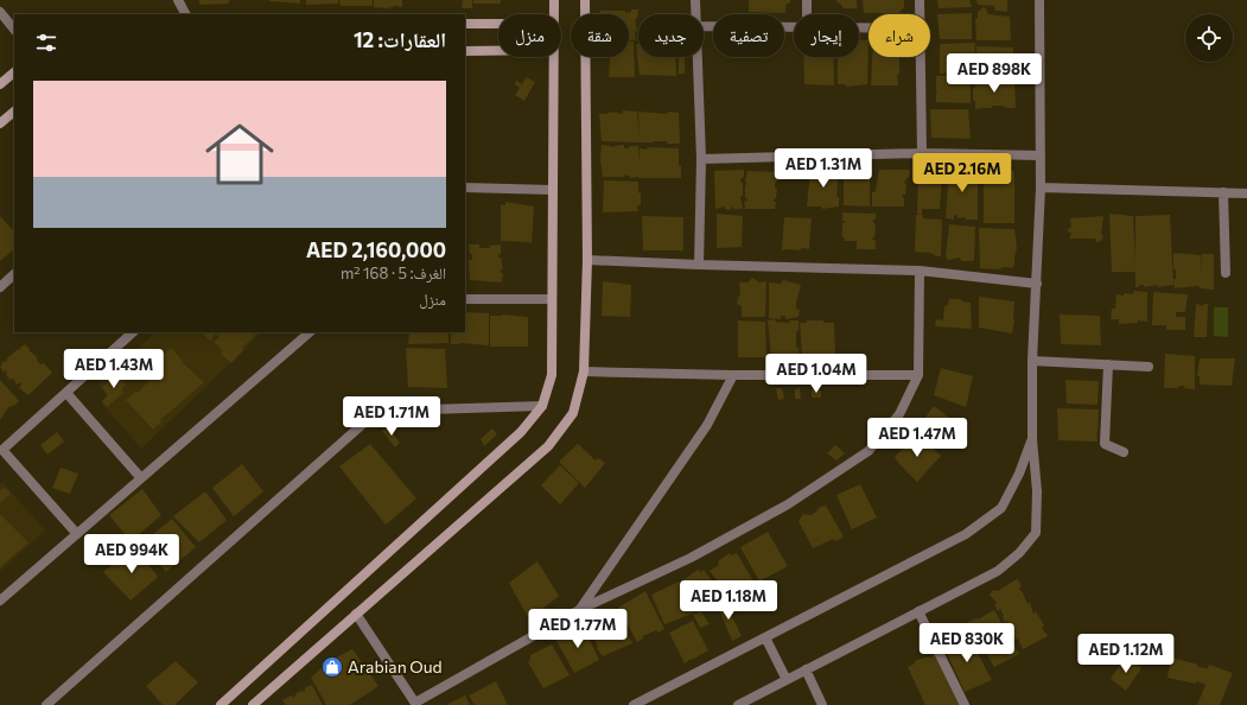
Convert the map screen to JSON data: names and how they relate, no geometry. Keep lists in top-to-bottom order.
{
  "places": {
    "shop": ["Arabian Oud"]
  },
  "page": {
    "chip": [
      "شراء",
      "إيجار",
      "تصفية",
      "جديد",
      "شقة",
      "منزل"
    ],
    "heading": "العقارات: 12",
    "price": [
      "AED 898K",
      "AED 1.31M",
      "AED 2.16M",
      "AED 1.43M",
      "AED 1.04M",
      "AED 1.71M",
      "AED 1.47M",
      "AED 994K",
      "AED 1.18M",
      "AED 1.77M",
      "AED 830K",
      "AED 1.12M"
    ],
    "list": [
      {
        "name": "AED 2,160,000",
        "note": "الغرف: 5 · 168 m² · منزل"
      }
    ]
  }
}
